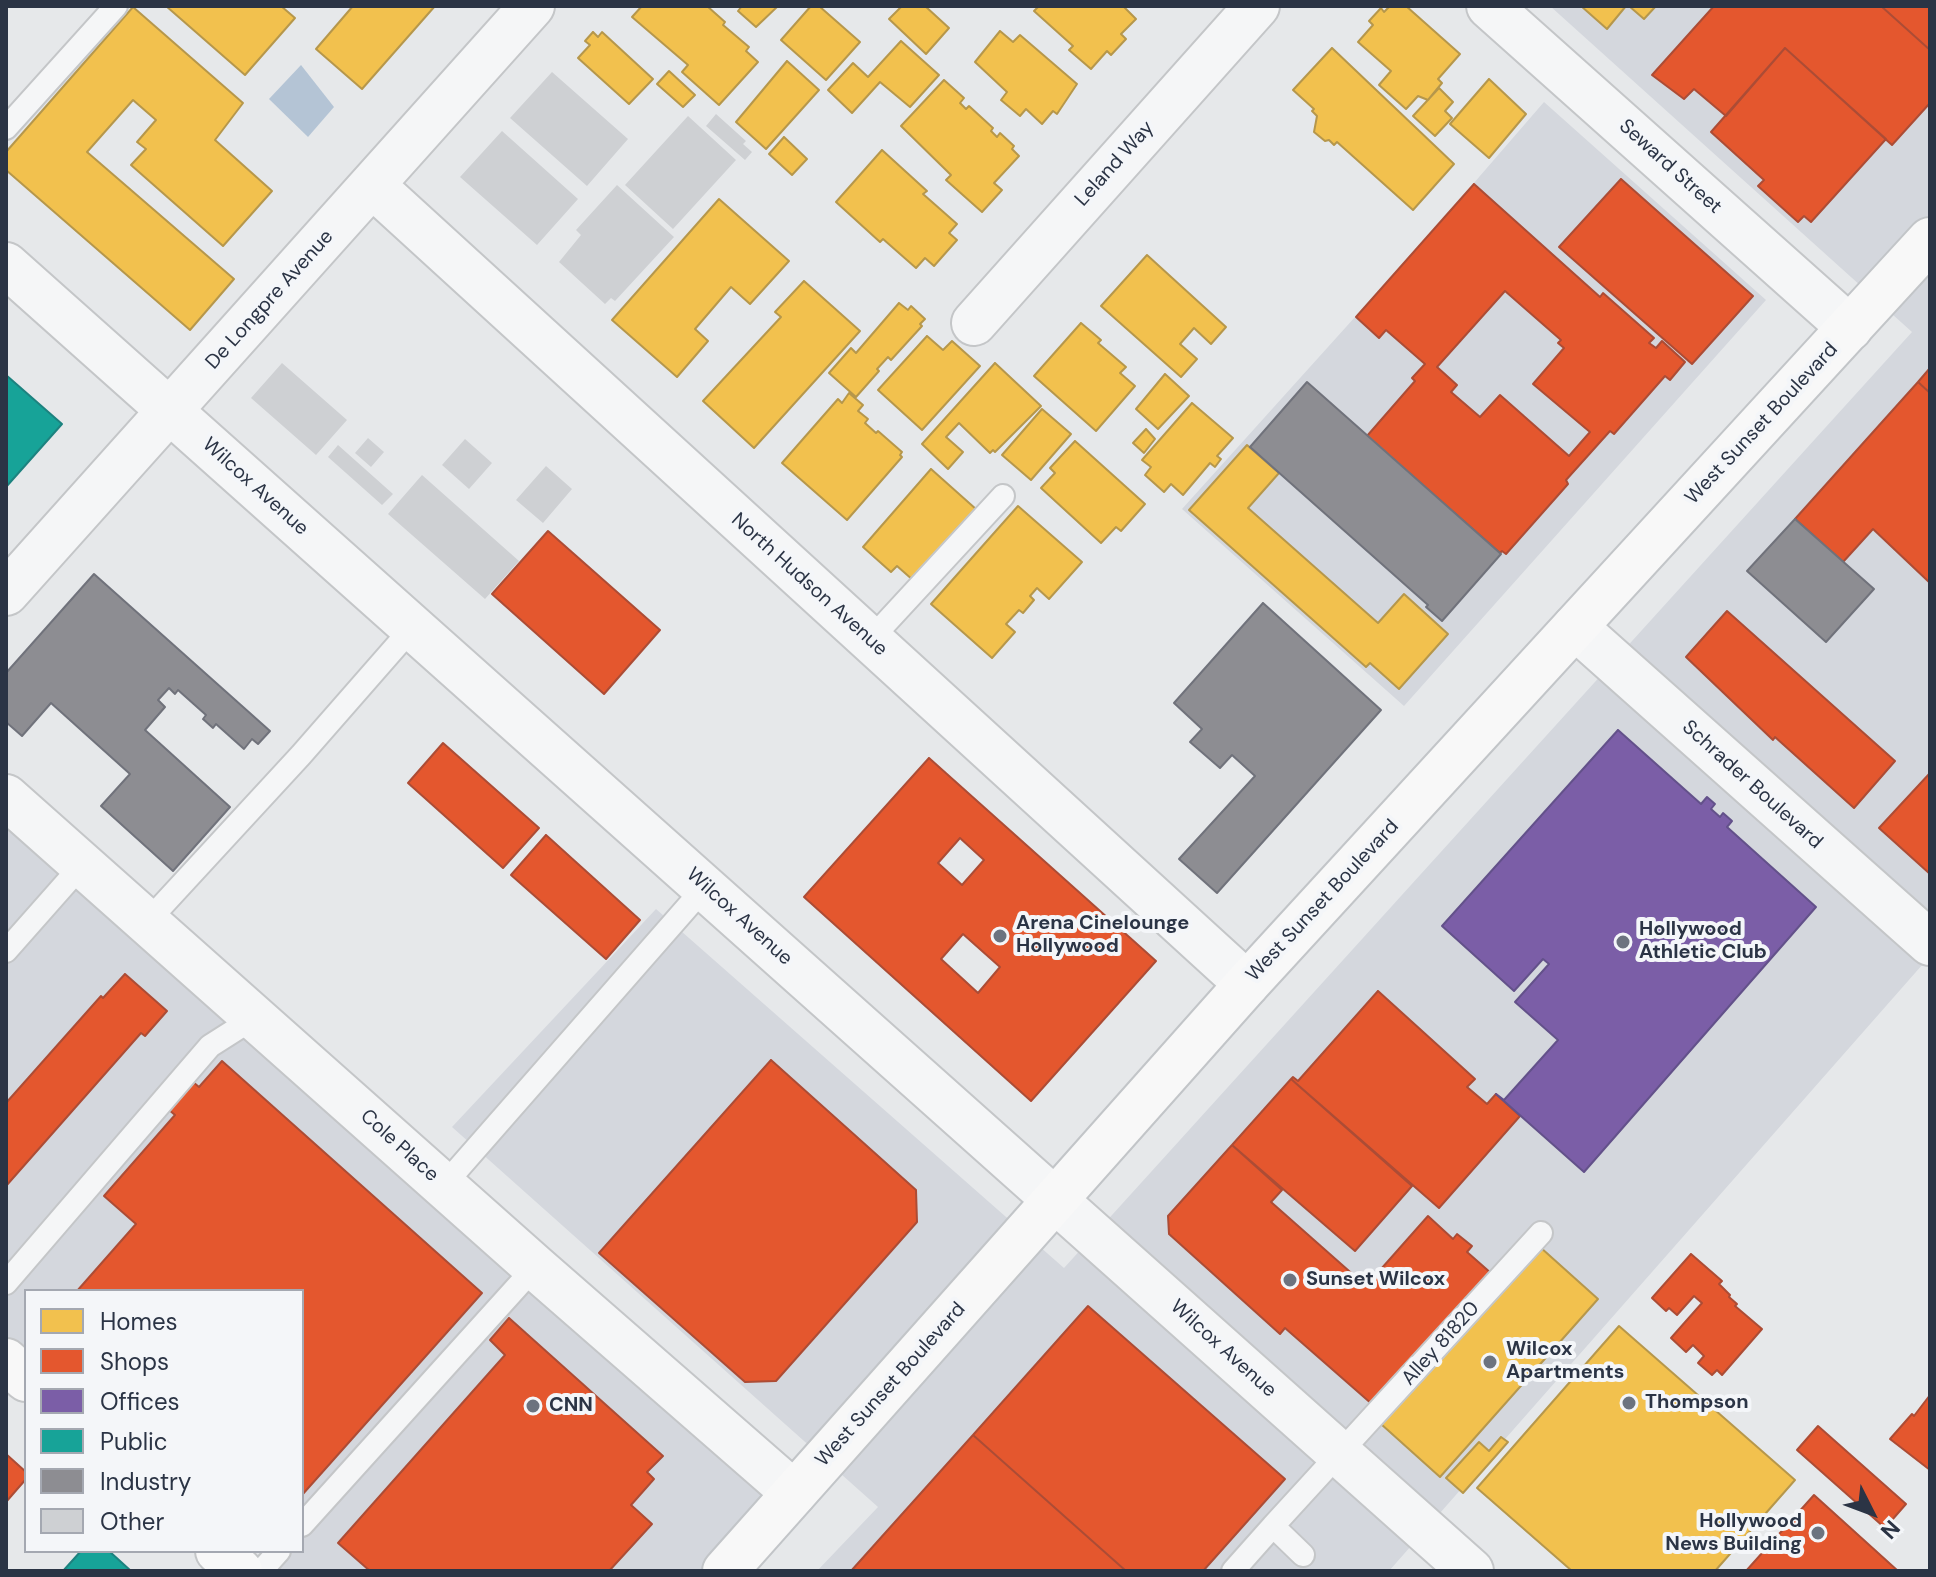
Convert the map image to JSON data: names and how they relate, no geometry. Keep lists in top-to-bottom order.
{
  "streets": {
    "main road": ["West Sunset Boulevard"],
    "street": [
      "Leland Way",
      "Seward Street",
      "De Longpre Avenue",
      "Wilcox Avenue",
      "North Hudson Avenue",
      "Schrader Boulevard",
      "Cole Place"
    ],
    "lane": ["Alley 81820"]
  },
  "crossings": [
    ["Seward Street", "West Sunset Boulevard"],
    ["De Longpre Avenue", "Wilcox Avenue"],
    ["De Longpre Avenue", "North Hudson Avenue"],
    ["West Sunset Boulevard", "Wilcox Avenue"],
    ["West Sunset Boulevard", "North Hudson Avenue"],
    ["West Sunset Boulevard", "Schrader Boulevard"],
    ["West Sunset Boulevard", "Cole Place"],
    ["Wilcox Avenue", "Alley 81820"]
  ],
  "places": [
    "Arena Cinelounge Hollywood",
    "Hollywood Athletic Club",
    "Sunset Wilcox",
    "Wilcox Apartments",
    "Thompson",
    "CNN",
    "Hollywood News Building"
  ],
  "legend": [
    "Homes",
    "Shops",
    "Offices",
    "Public",
    "Industry",
    "Other"
  ],
  "north": "bottom right"
}
